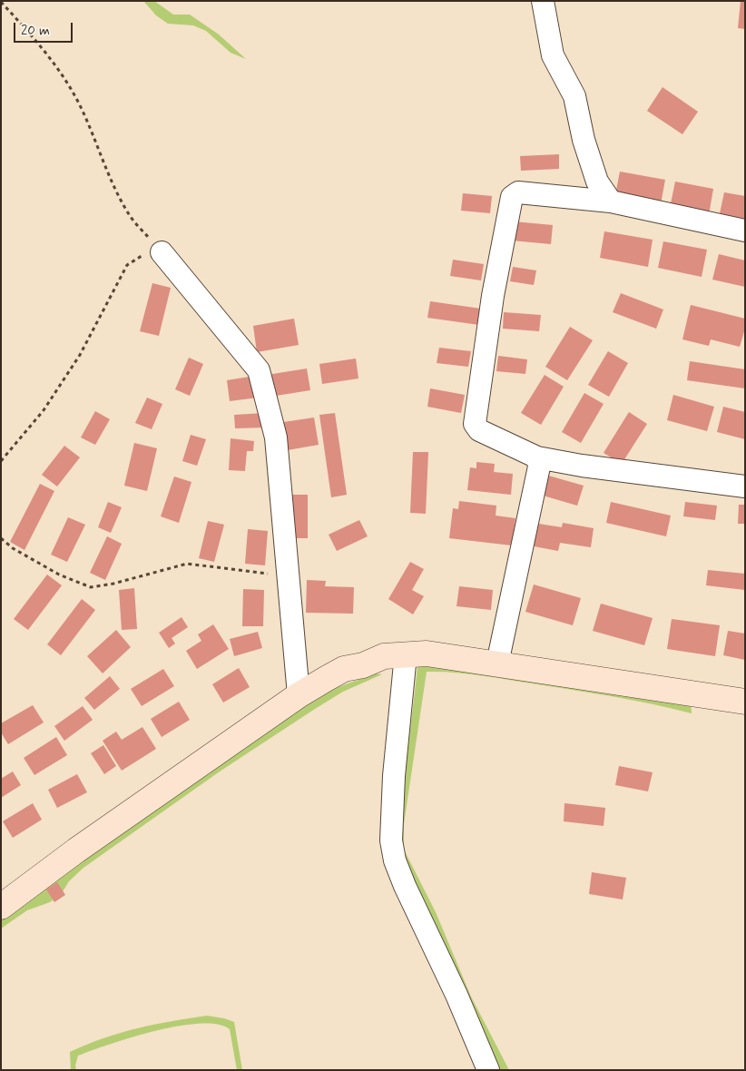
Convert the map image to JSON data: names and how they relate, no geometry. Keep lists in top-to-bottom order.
{
  "scale_bar": "20 m"
}
